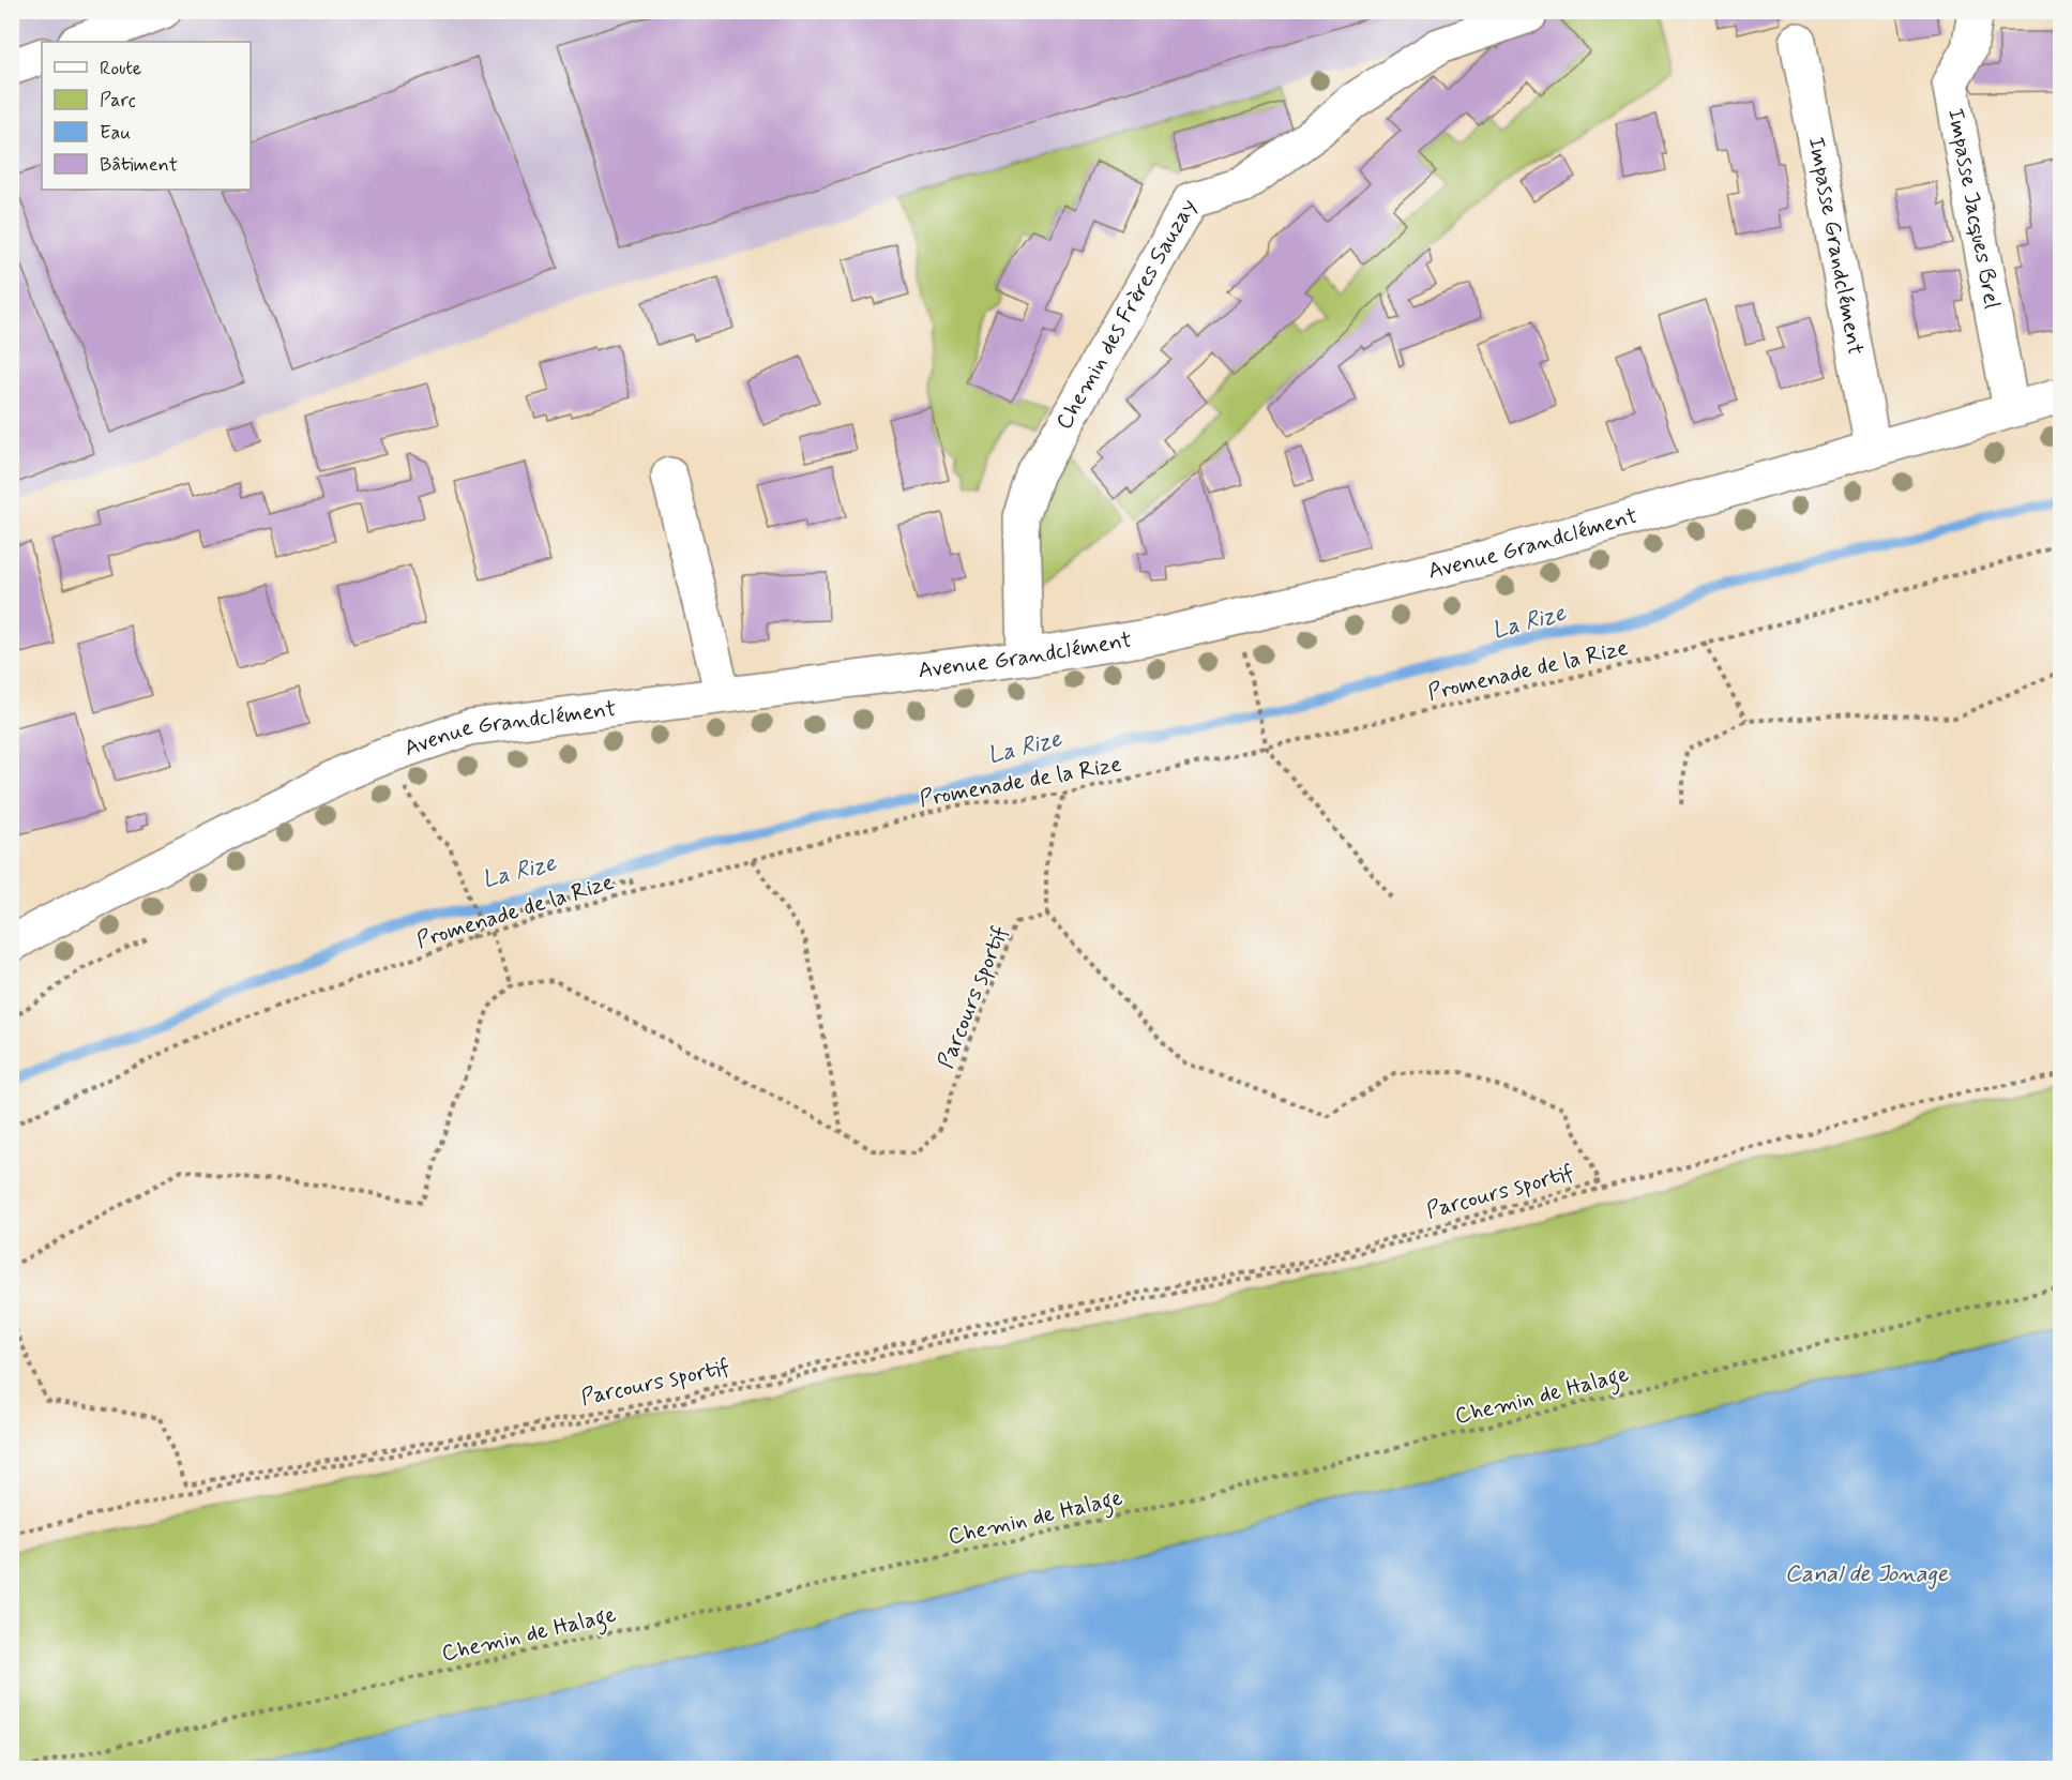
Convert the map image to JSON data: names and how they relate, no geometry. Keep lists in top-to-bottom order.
{
  "streets": {
    "street": [
      "Impasse Jacques Brel",
      "Impasse Grandclément",
      "Chemin des Frères Sauzay",
      "Avenue Grandclément"
    ],
    "path": ["Promenade de la Rize", "Parcours sportif", "Chemin de Halage"]
  },
  "crossings": [
    ["Impasse Jacques Brel", "Avenue Grandclément"],
    ["Impasse Grandclément", "Avenue Grandclément"],
    ["Chemin des Frères Sauzay", "Avenue Grandclément"]
  ],
  "water": ["La Rize", "Canal de Jonage"],
  "legend": [
    "Route",
    "Parc",
    "Eau",
    "Bâtiment"
  ]
}
